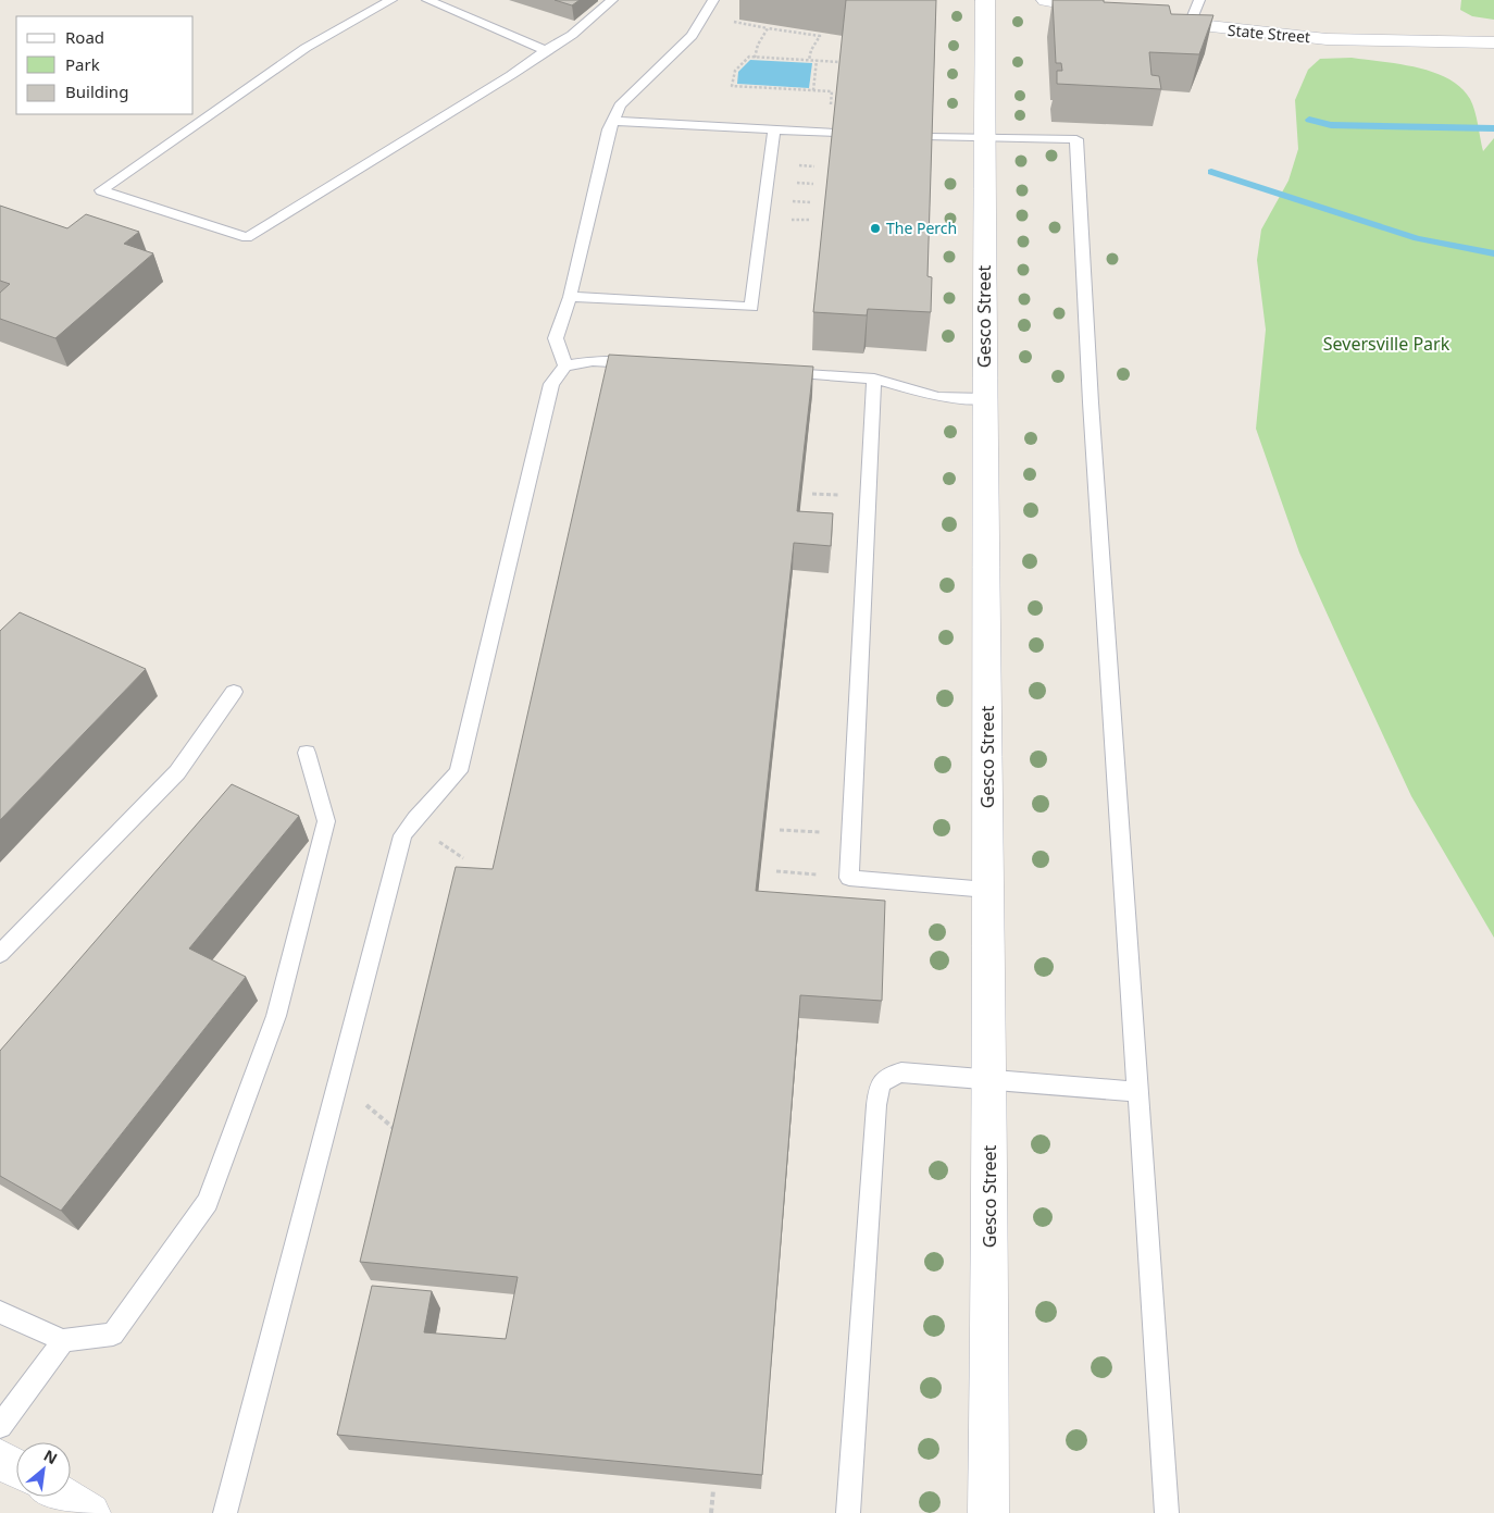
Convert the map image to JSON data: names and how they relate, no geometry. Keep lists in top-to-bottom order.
{
  "streets": {
    "street": ["State Street", "Gesco Street"]
  },
  "parks": ["Seversville Park"],
  "places": ["The Perch"],
  "legend": ["Road", "Park", "Building"],
  "north": "top right"
}
